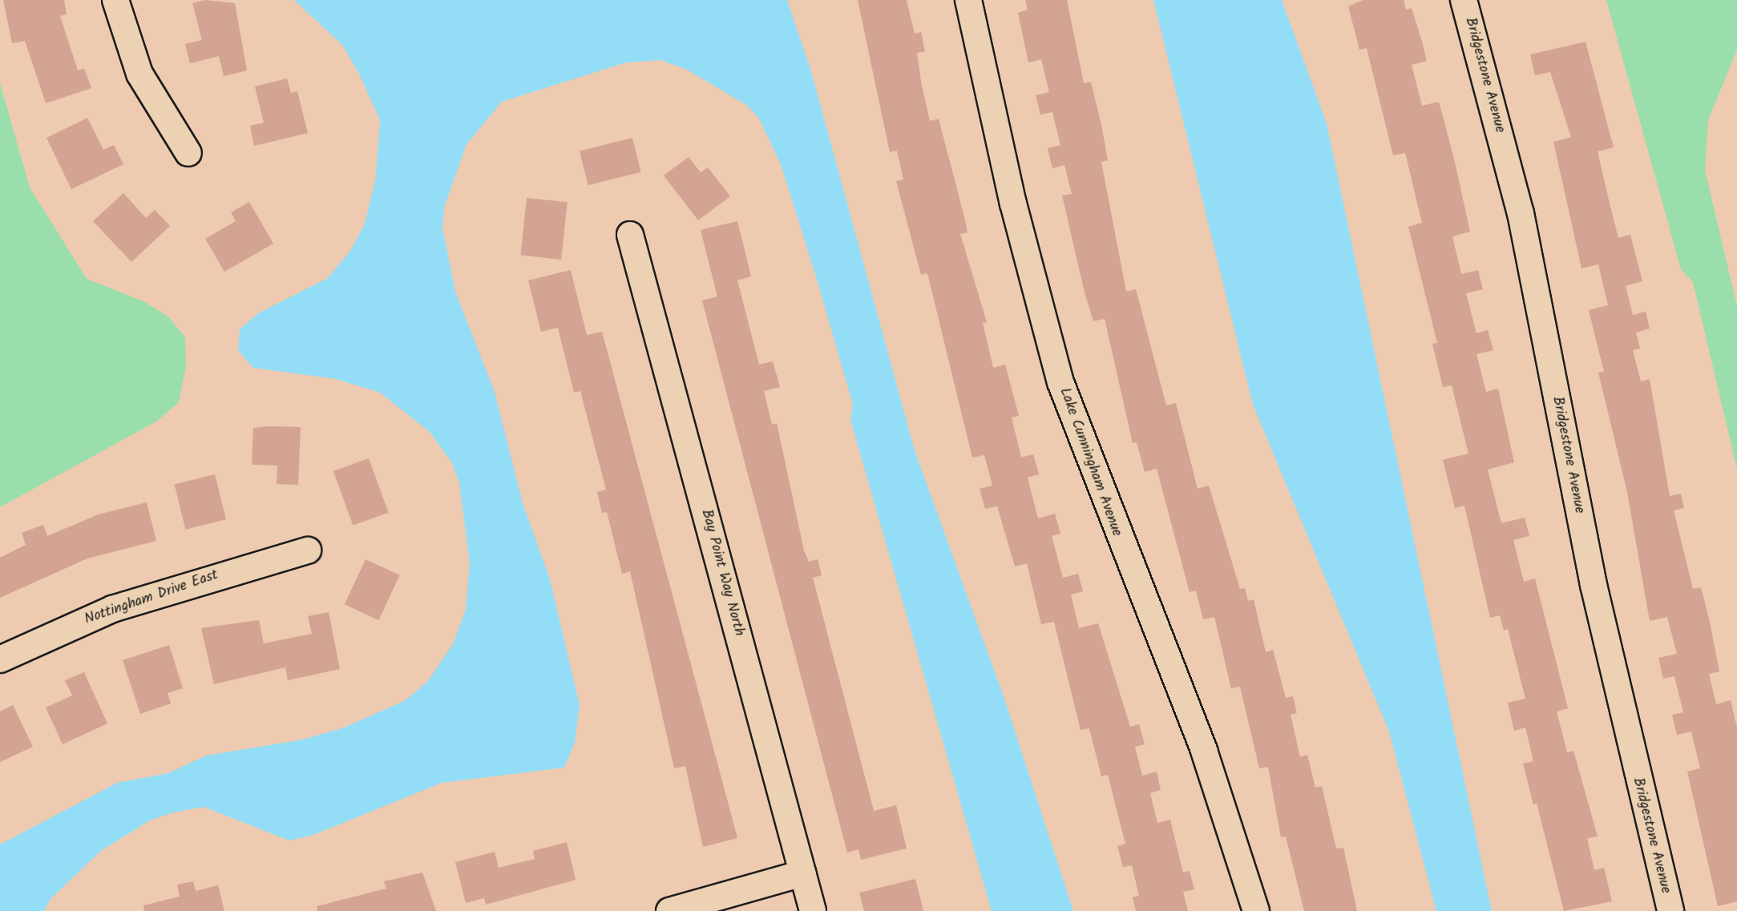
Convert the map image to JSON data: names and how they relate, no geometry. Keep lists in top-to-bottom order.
{
  "streets": {
    "street": [
      "Bridgestone Avenue",
      "Lake Cunningham Avenue",
      "Bay Point Way North",
      "Nottingham Drive East"
    ]
  }
}
